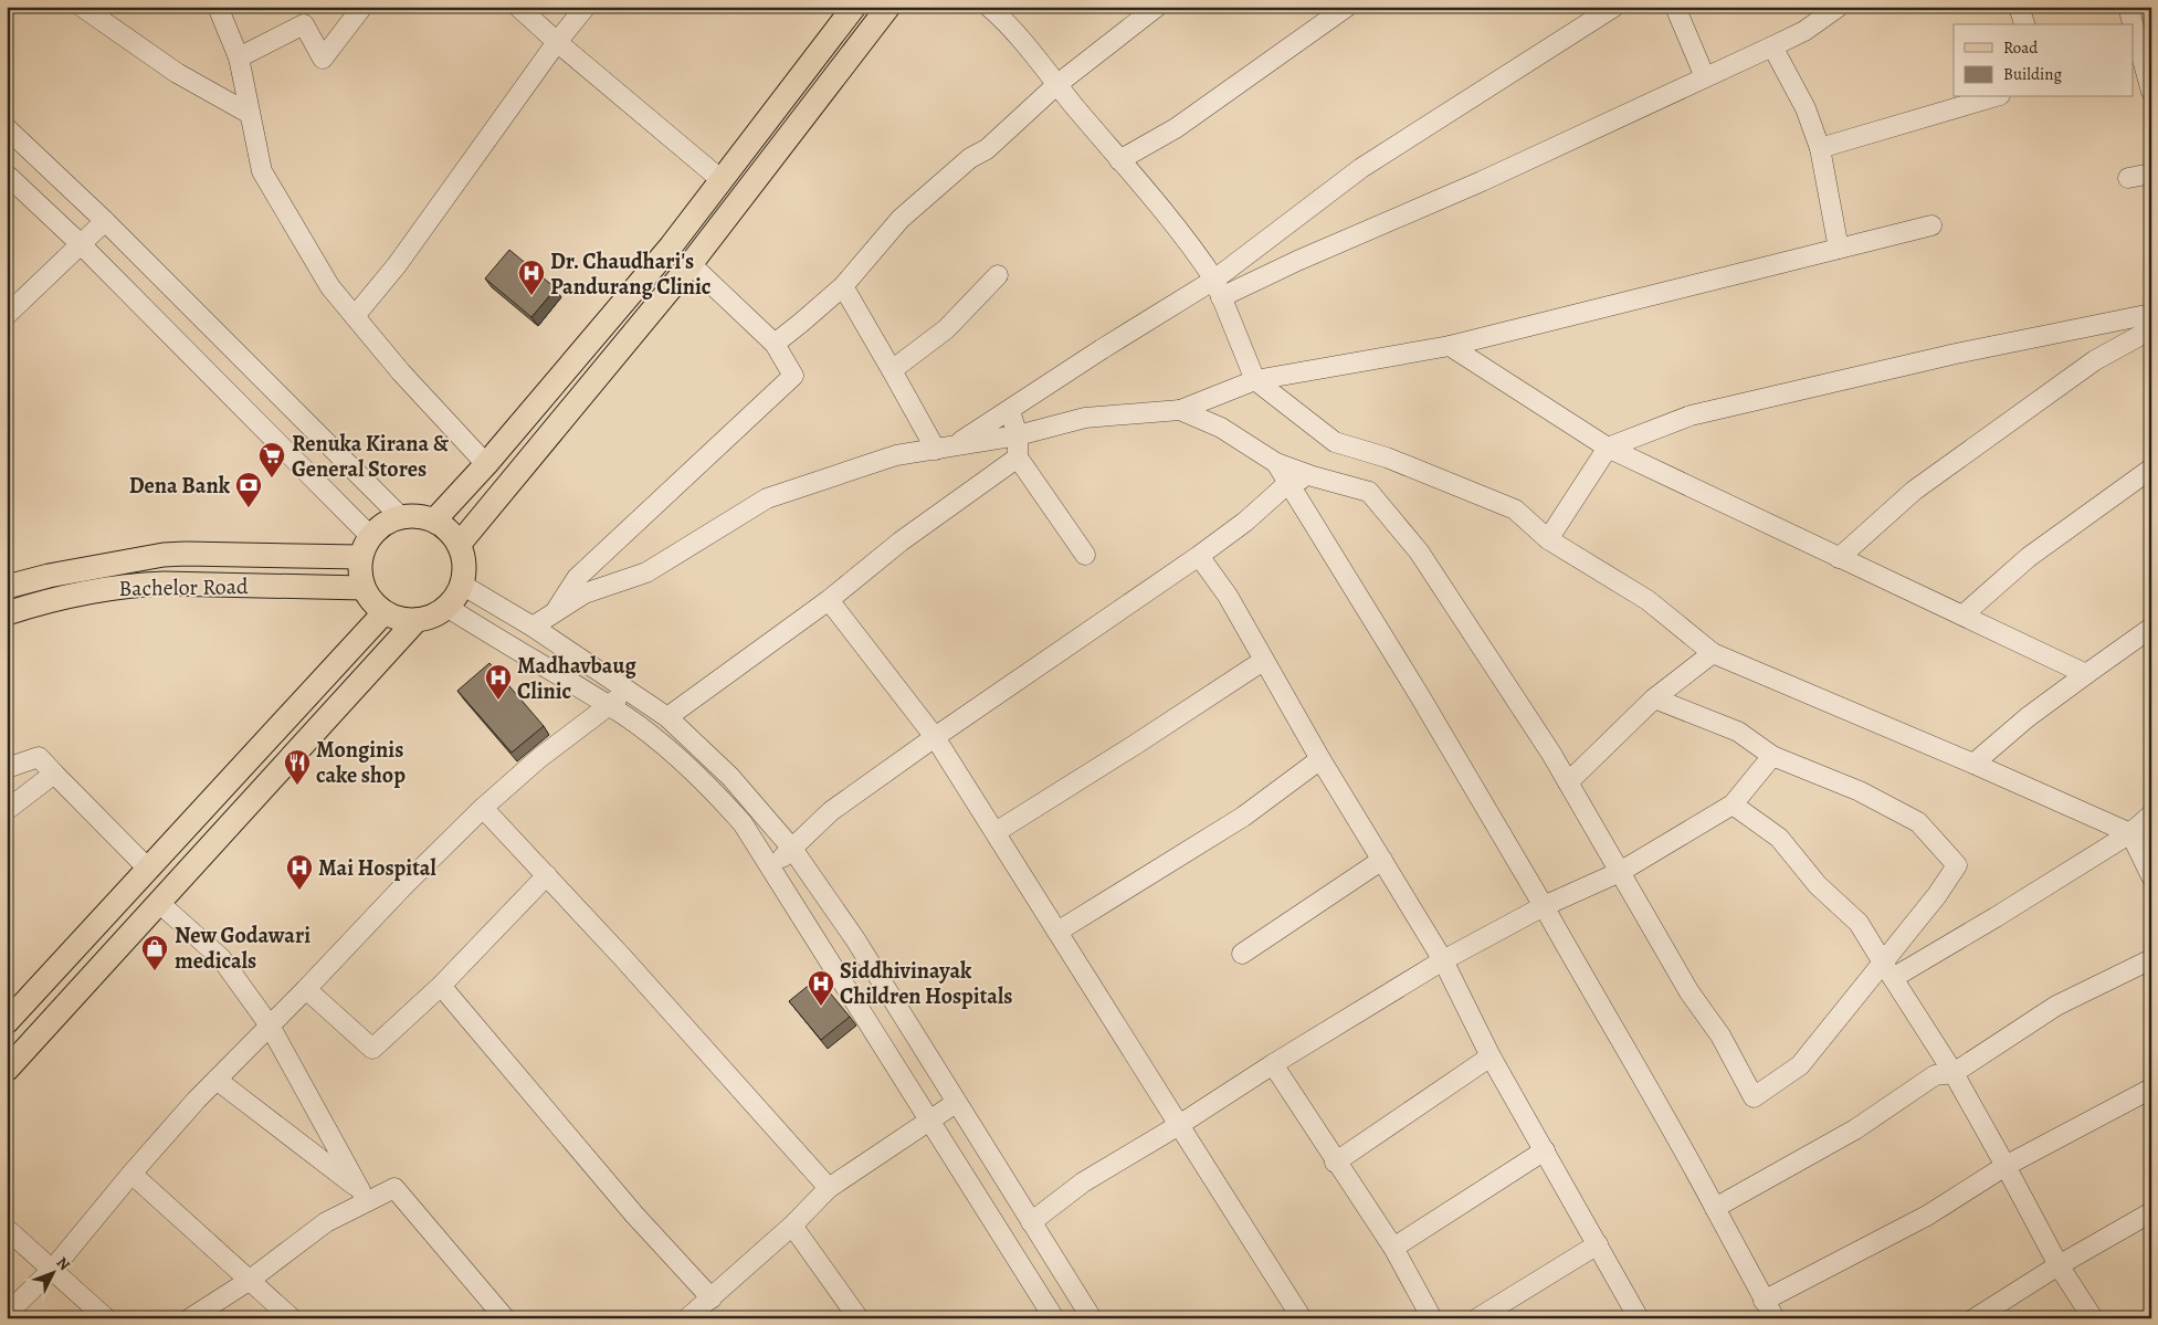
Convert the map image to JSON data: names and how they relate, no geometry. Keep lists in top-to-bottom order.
{
  "streets": {
    "main road": ["Bachelor Road"]
  },
  "places": {
    "hospital": [
      "Dr. Chaudhari's Pandurang Clinic",
      "Madhavbaug Clinic",
      "Mai Hospital",
      "Siddhivinayak Children Hospitals"
    ],
    "supermarket": ["Renuka Kirana & General Stores"],
    "bank": ["Dena Bank"],
    "restaurant": ["Monginis cake shop"],
    "shop": ["New Godawari medicals"]
  },
  "legend": ["Road", "Building"],
  "north": "top right"
}
